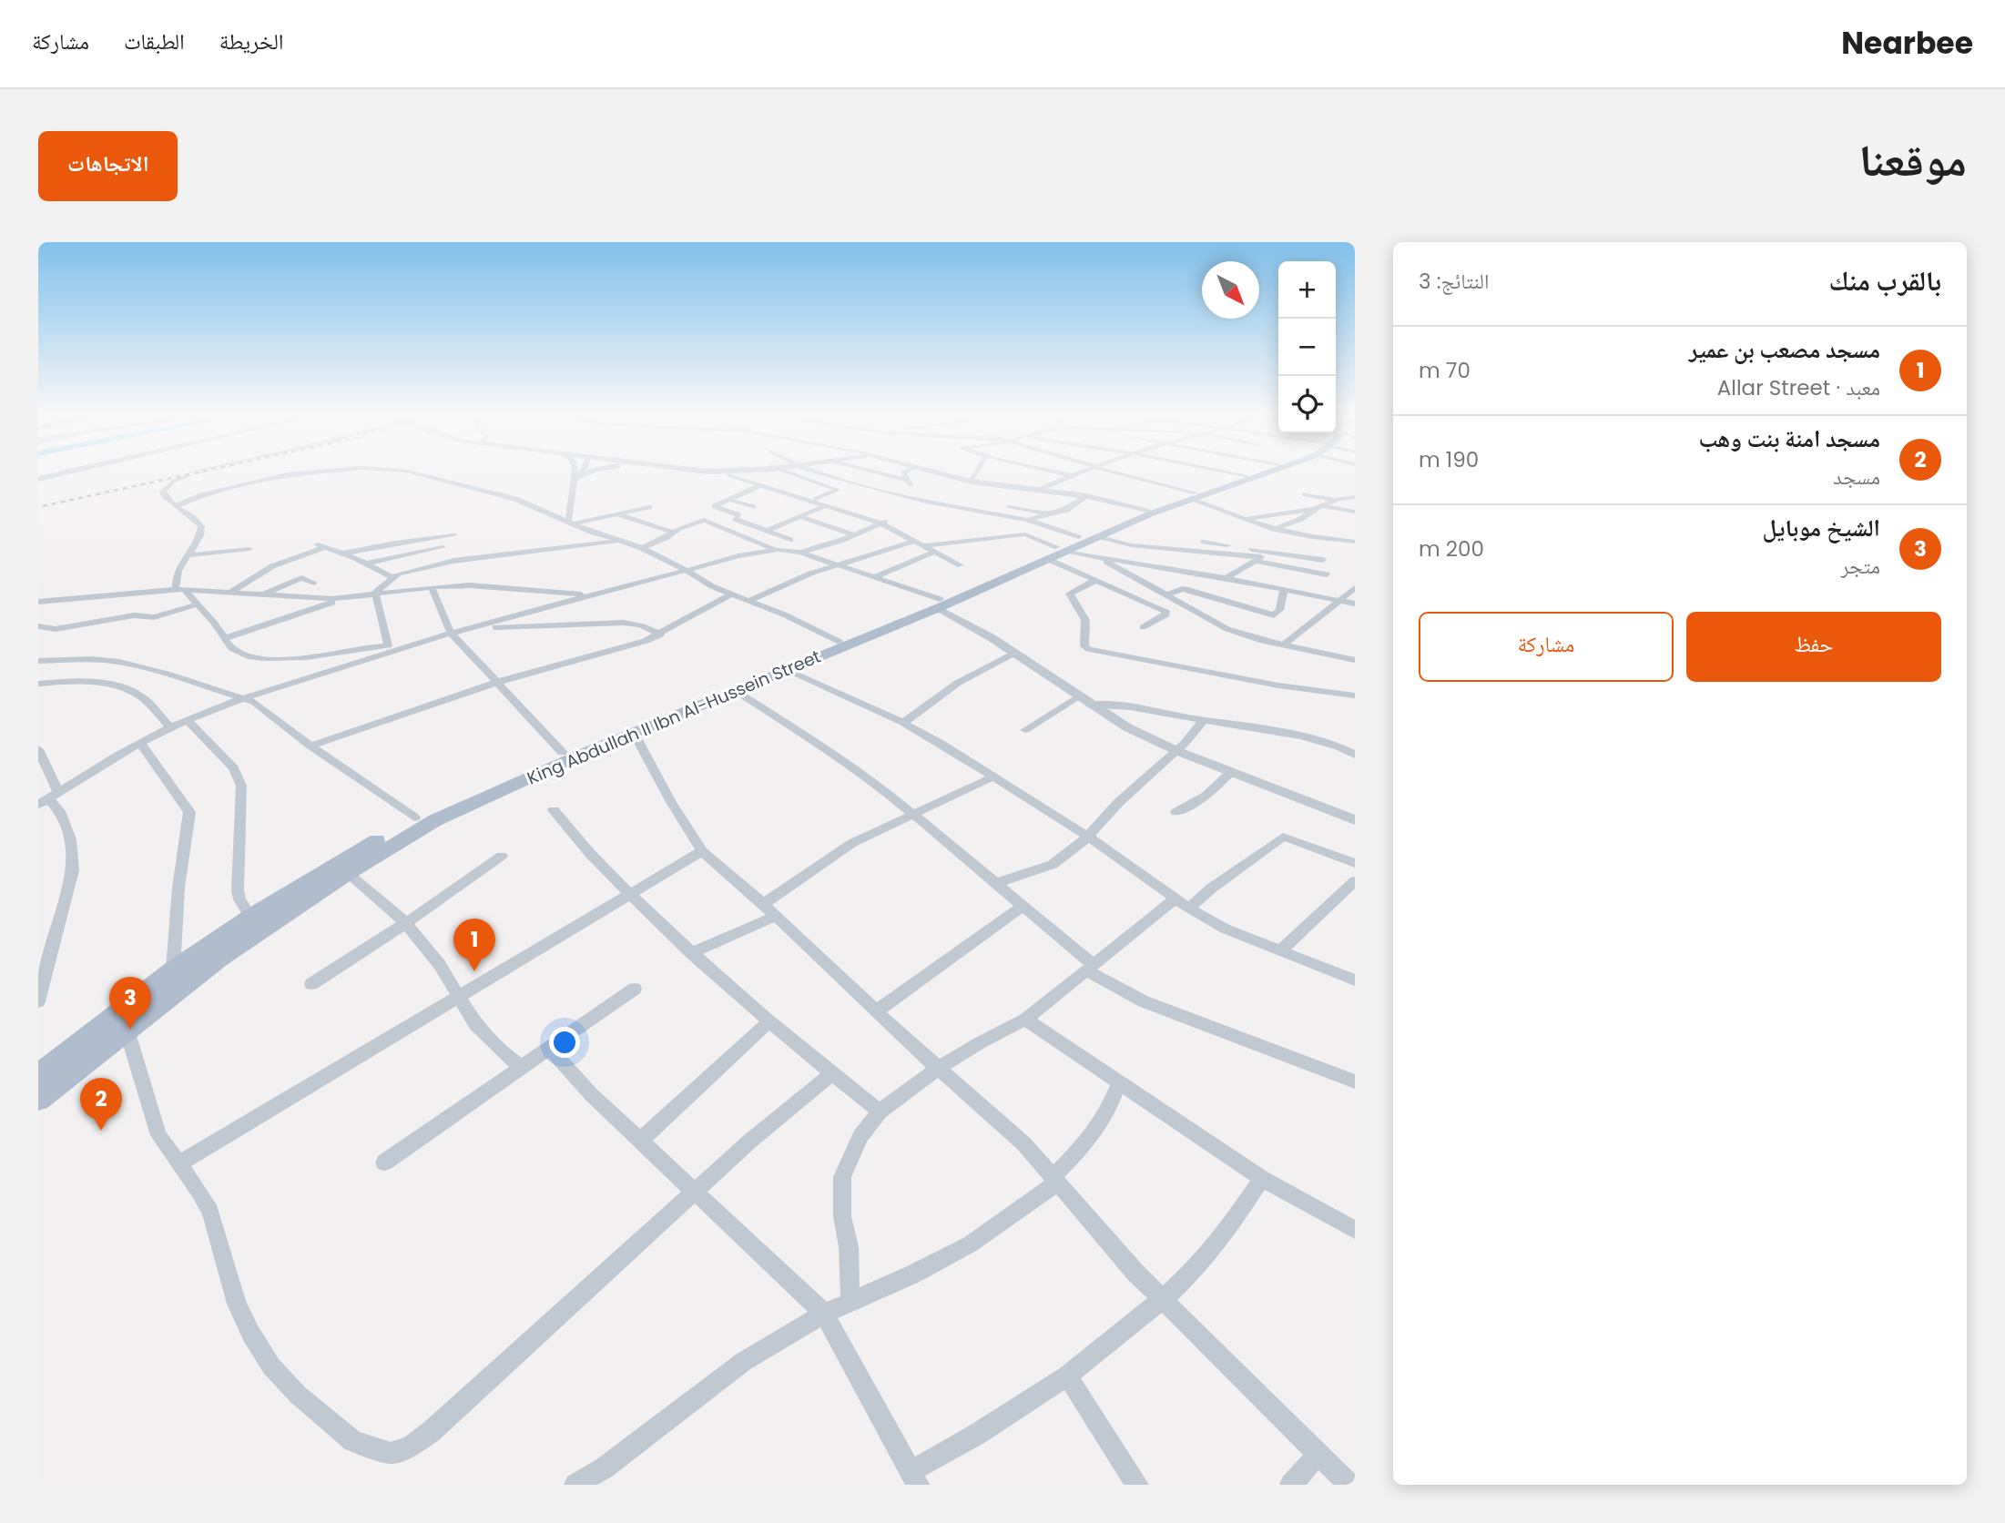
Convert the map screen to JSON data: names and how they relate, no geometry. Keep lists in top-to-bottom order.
{
  "streets": {
    "main road": ["King Abdullah II Ibn Al-Hussein Street"]
  },
  "north": "bottom right",
  "page": {
    "header": "Nearbee",
    "nav": ["الخريطة", "الطبقات", "مشاركة"],
    "title": "موقعنا",
    "buttons": [
      "الاتجاهات",
      ["حفظ", "مشاركة"]
    ],
    "heading": ["بالقرب منك", "النتائج: 3"],
    "map_buttons": ["+", "−"],
    "list": [
      {
        "mark": "1",
        "name": "مسجد مصعب بن عمير",
        "note": "معبد · Allar Street",
        "value": "70 m"
      },
      {
        "mark": "2",
        "name": "مسجد امنة بنت وهب",
        "note": "مسجد",
        "value": "190 m"
      },
      {
        "mark": "3",
        "name": "الشيخ موبايل",
        "note": "متجر",
        "value": "200 m"
      }
    ],
    "pins": ["1", "3", "2"]
  }
}
